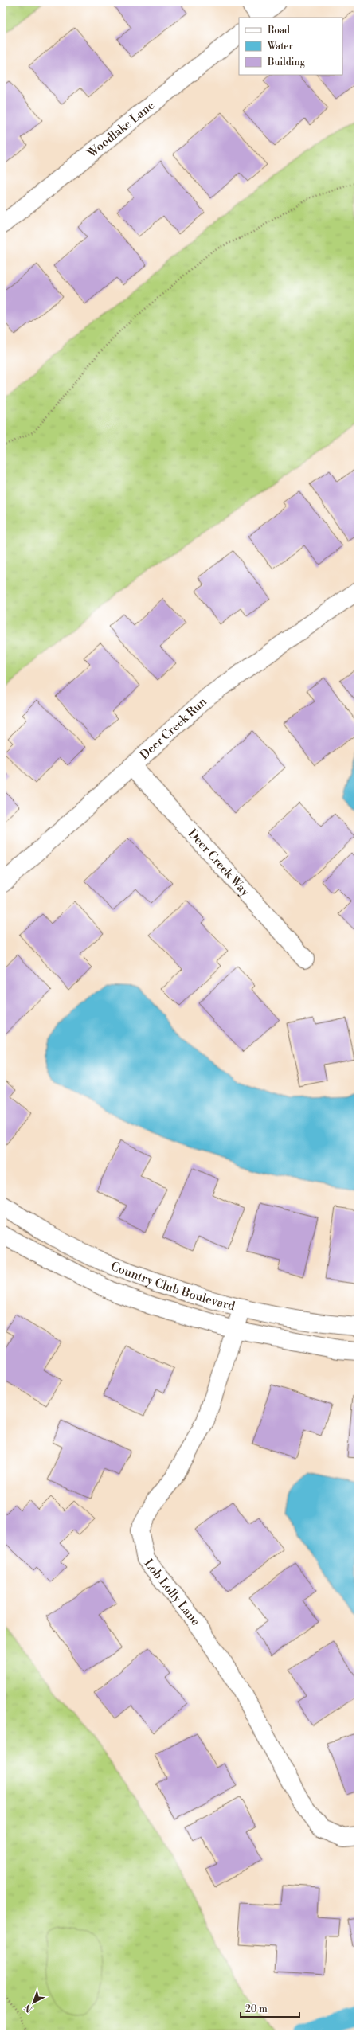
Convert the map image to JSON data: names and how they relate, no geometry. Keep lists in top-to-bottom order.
{
  "streets": {
    "street": [
      "Woodlake Lane",
      "Deer Creek Run",
      "Deer Creek Way",
      "Country Club Boulevard",
      "Lob Lolly Lane"
    ]
  },
  "crossings": [
    ["Deer Creek Run", "Deer Creek Way"],
    ["Country Club Boulevard", "Lob Lolly Lane"]
  ],
  "legend": ["Road", "Water", "Building"],
  "scale_bar": "20 m",
  "north": "bottom left"
}
